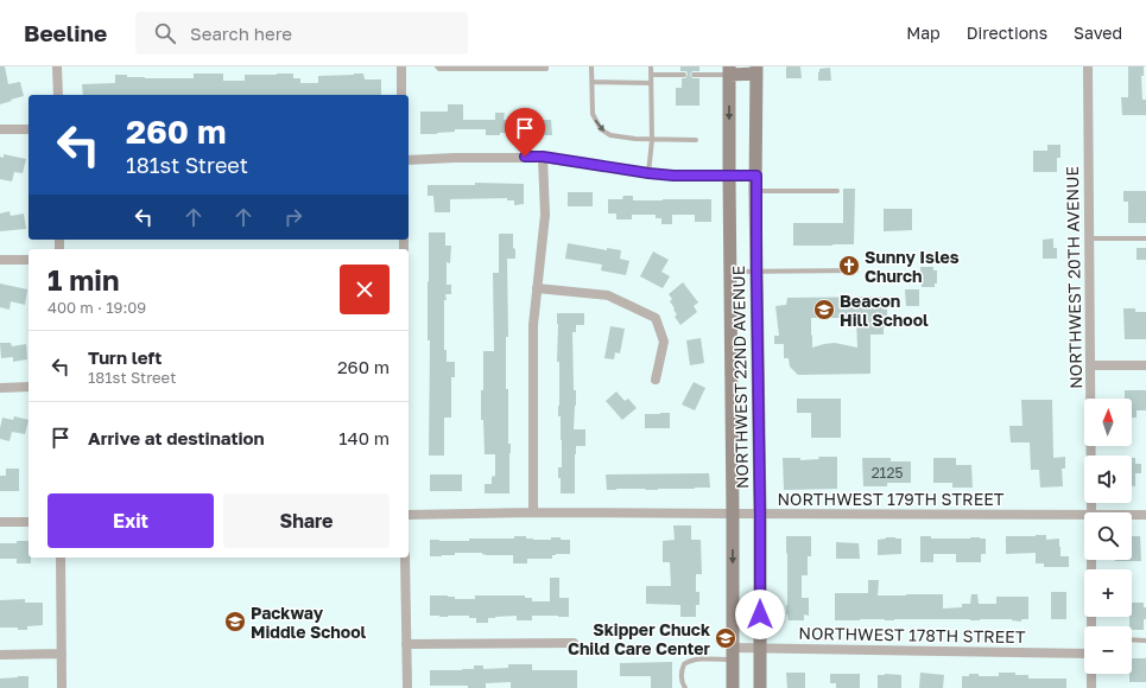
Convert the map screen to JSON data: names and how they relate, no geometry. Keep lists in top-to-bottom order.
{
  "streets": {
    "main road": ["NORTHWEST 22ND AVENUE"],
    "street": ["NORTHWEST 20TH AVENUE", "NORTHWEST 179TH STREET", "NORTHWEST 178TH STREET"]
  },
  "crossings": [
    ["NORTHWEST 22ND AVENUE", "NORTHWEST 179TH STREET"],
    ["NORTHWEST 22ND AVENUE", "NORTHWEST 178TH STREET"]
  ],
  "places": {
    "church": ["Sunny Isles Church"],
    "school or university": ["Beacon Hill School", "Packway Middle School", "Skipper Chuck Child Care Center"]
  },
  "house_numbers": ["2125"],
  "north": "top",
  "page": {
    "header": "Beeline",
    "search": "Search here",
    "nav": ["Map", "Directions", "Saved"],
    "turn": ["260 m", "181st Street"],
    "heading": ["1 min", "400 m · 19:09"],
    "list": [
      {
        "name": "Turn left",
        "note": "181st Street",
        "value": "260 m"
      },
      {
        "name": "Arrive at destination",
        "value": "140 m"
      }
    ],
    "map_buttons": ["+", "−"],
    "buttons": ["Exit", "Share"]
  }
}
